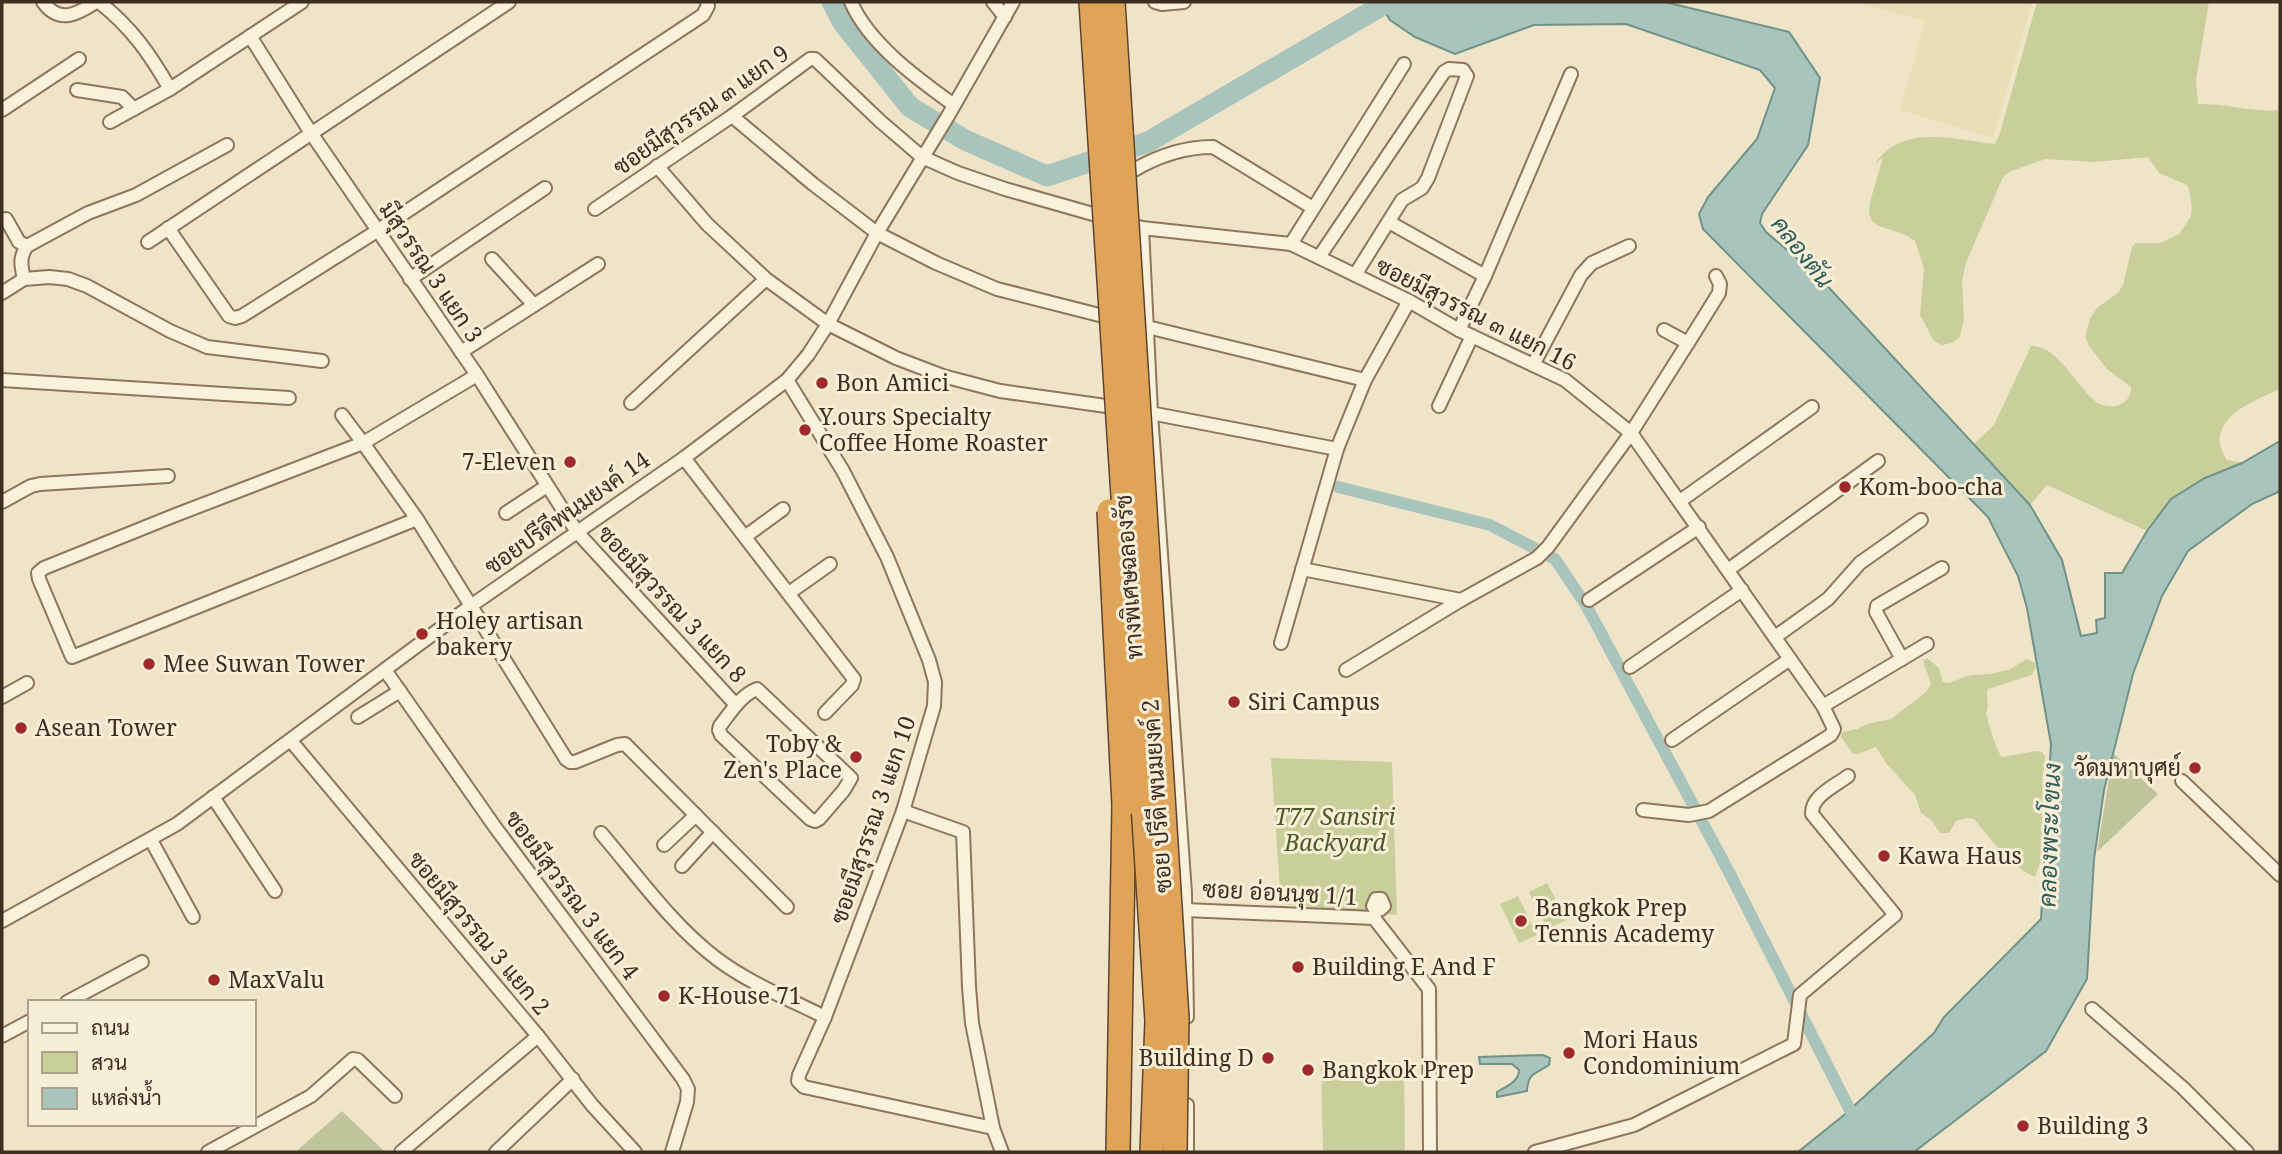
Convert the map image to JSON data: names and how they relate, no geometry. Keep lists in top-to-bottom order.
{
  "streets": {
    "highway": ["ทางพิเศษฉลองรัช"],
    "street": [
      "ซอยมีสุวรรณ ๓ แยก 9",
      "มีสุวรรณ 3 แยก 3",
      "ซอยมีสุวรรณ ๓ แยก 16",
      "ซอยปรีดีพนมยงค์ 14",
      "ซอยมีสุวรรณ 3 แยก 8",
      "ซอย ปรีดี พนมยงค์ 2",
      "ซอยมีสุวรรณ 3 แยก 10",
      "ซอย อ่อนนุช 1/1",
      "ซอยมีสุวรรณ 3 แยก 4",
      "ซอยมีสุวรรณ 3 แยก 2"
    ]
  },
  "crossings": [
    ["ซอยมีสุวรรณ ๓ แยก 9", "ซอยมีสุวรรณ ๓ แยก 16"],
    ["ซอยมีสุวรรณ ๓ แยก 9", "ซอยปรีดีพนมยงค์ 14"],
    ["มีสุวรรณ 3 แยก 3", "ซอยปรีดีพนมยงค์ 14"],
    ["มีสุวรรณ 3 แยก 3", "ซอยมีสุวรรณ 3 แยก 8"],
    ["ซอยมีสุวรรณ ๓ แยก 16", "ซอยปรีดีพนมยงค์ 14"],
    ["ซอยมีสุวรรณ ๓ แยก 16", "ซอย ปรีดี พนมยงค์ 2"],
    ["ซอยปรีดีพนมยงค์ 14", "ซอยมีสุวรรณ 3 แยก 8"],
    ["ซอยปรีดีพนมยงค์ 14", "ซอยมีสุวรรณ 3 แยก 10"],
    ["ซอยปรีดีพนมยงค์ 14", "ซอยมีสุวรรณ 3 แยก 4"],
    ["ซอยปรีดีพนมยงค์ 14", "ซอยมีสุวรรณ 3 แยก 2"],
    ["ซอย ปรีดี พนมยงค์ 2", "ซอย อ่อนนุช 1/1"]
  ],
  "water": ["คลองตัน", "คลองพระโขนง"],
  "parks": ["T77 Sansiri Backyard"],
  "places": [
    "Bon Amici",
    "Y.ours Specialty Coffee Home Roaster",
    "7-Eleven",
    "Kom-boo-cha",
    "Holey artisan bakery",
    "Mee Suwan Tower",
    "Siri Campus",
    "Asean Tower",
    "Toby & Zen's Place",
    "วัดมหาบุศย์",
    "Kawa Haus",
    "Bangkok Prep Tennis Academy",
    "Building E And F",
    "MaxValu",
    "K-House 71",
    "Mori Haus Condominium",
    "Building D",
    "Bangkok Prep",
    "Building 3"
  ],
  "legend": ["ถนน", "สวน", "แหล่งน้ำ"]
}
